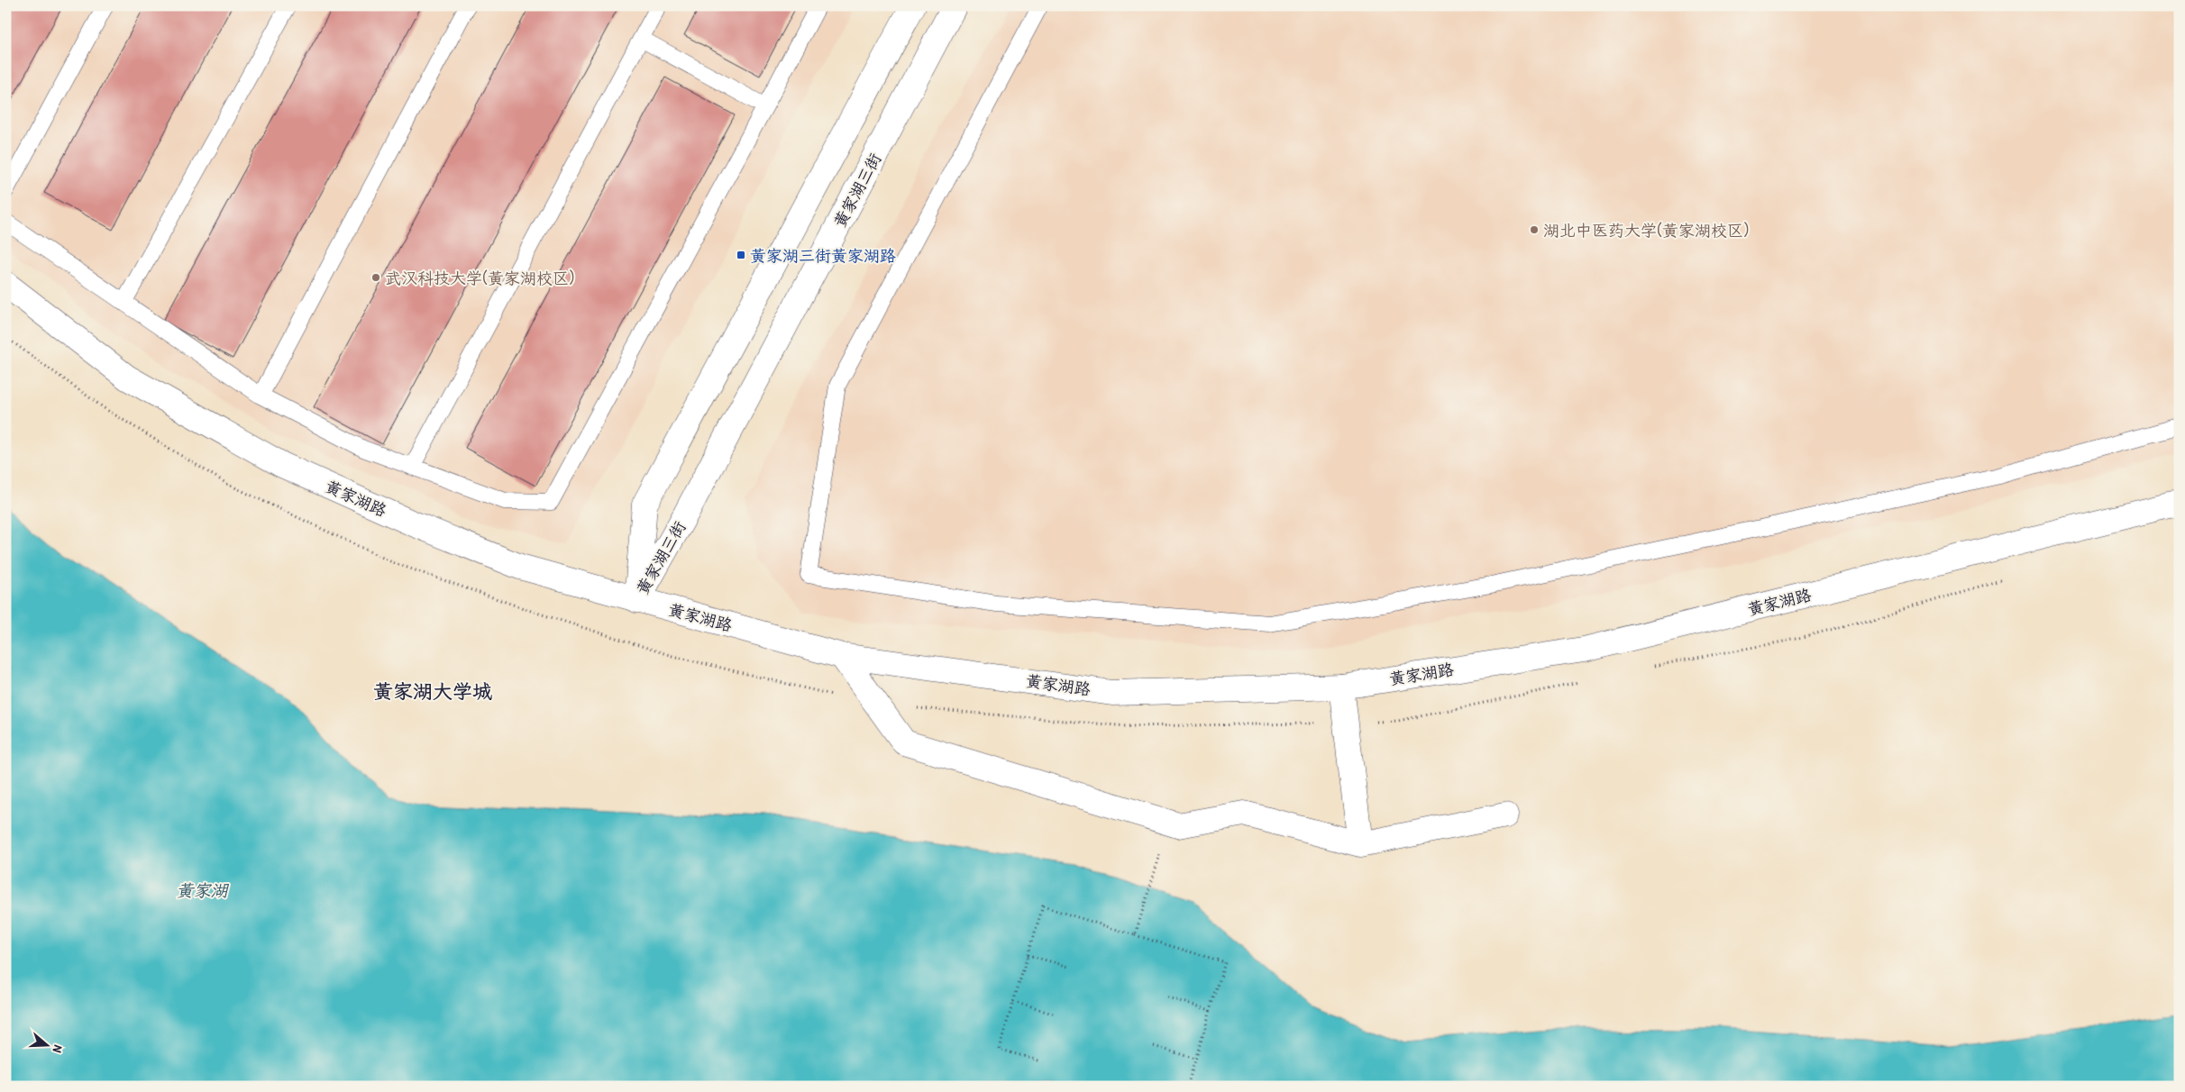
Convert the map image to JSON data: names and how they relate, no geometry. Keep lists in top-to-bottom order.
{
  "streets": {
    "street": ["黄家湖三街", "黄家湖路"]
  },
  "crossings": [
    ["黄家湖三街", "黄家湖路"]
  ],
  "districts": ["黄家湖大学城"],
  "water": ["黄家湖"],
  "places": {
    "other": ["湖北中医药大学(黄家湖校区)", "武汉科技大学(黄家湖校区)"],
    "transit": ["黄家湖三街黄家湖路"]
  },
  "north": "right"
}
